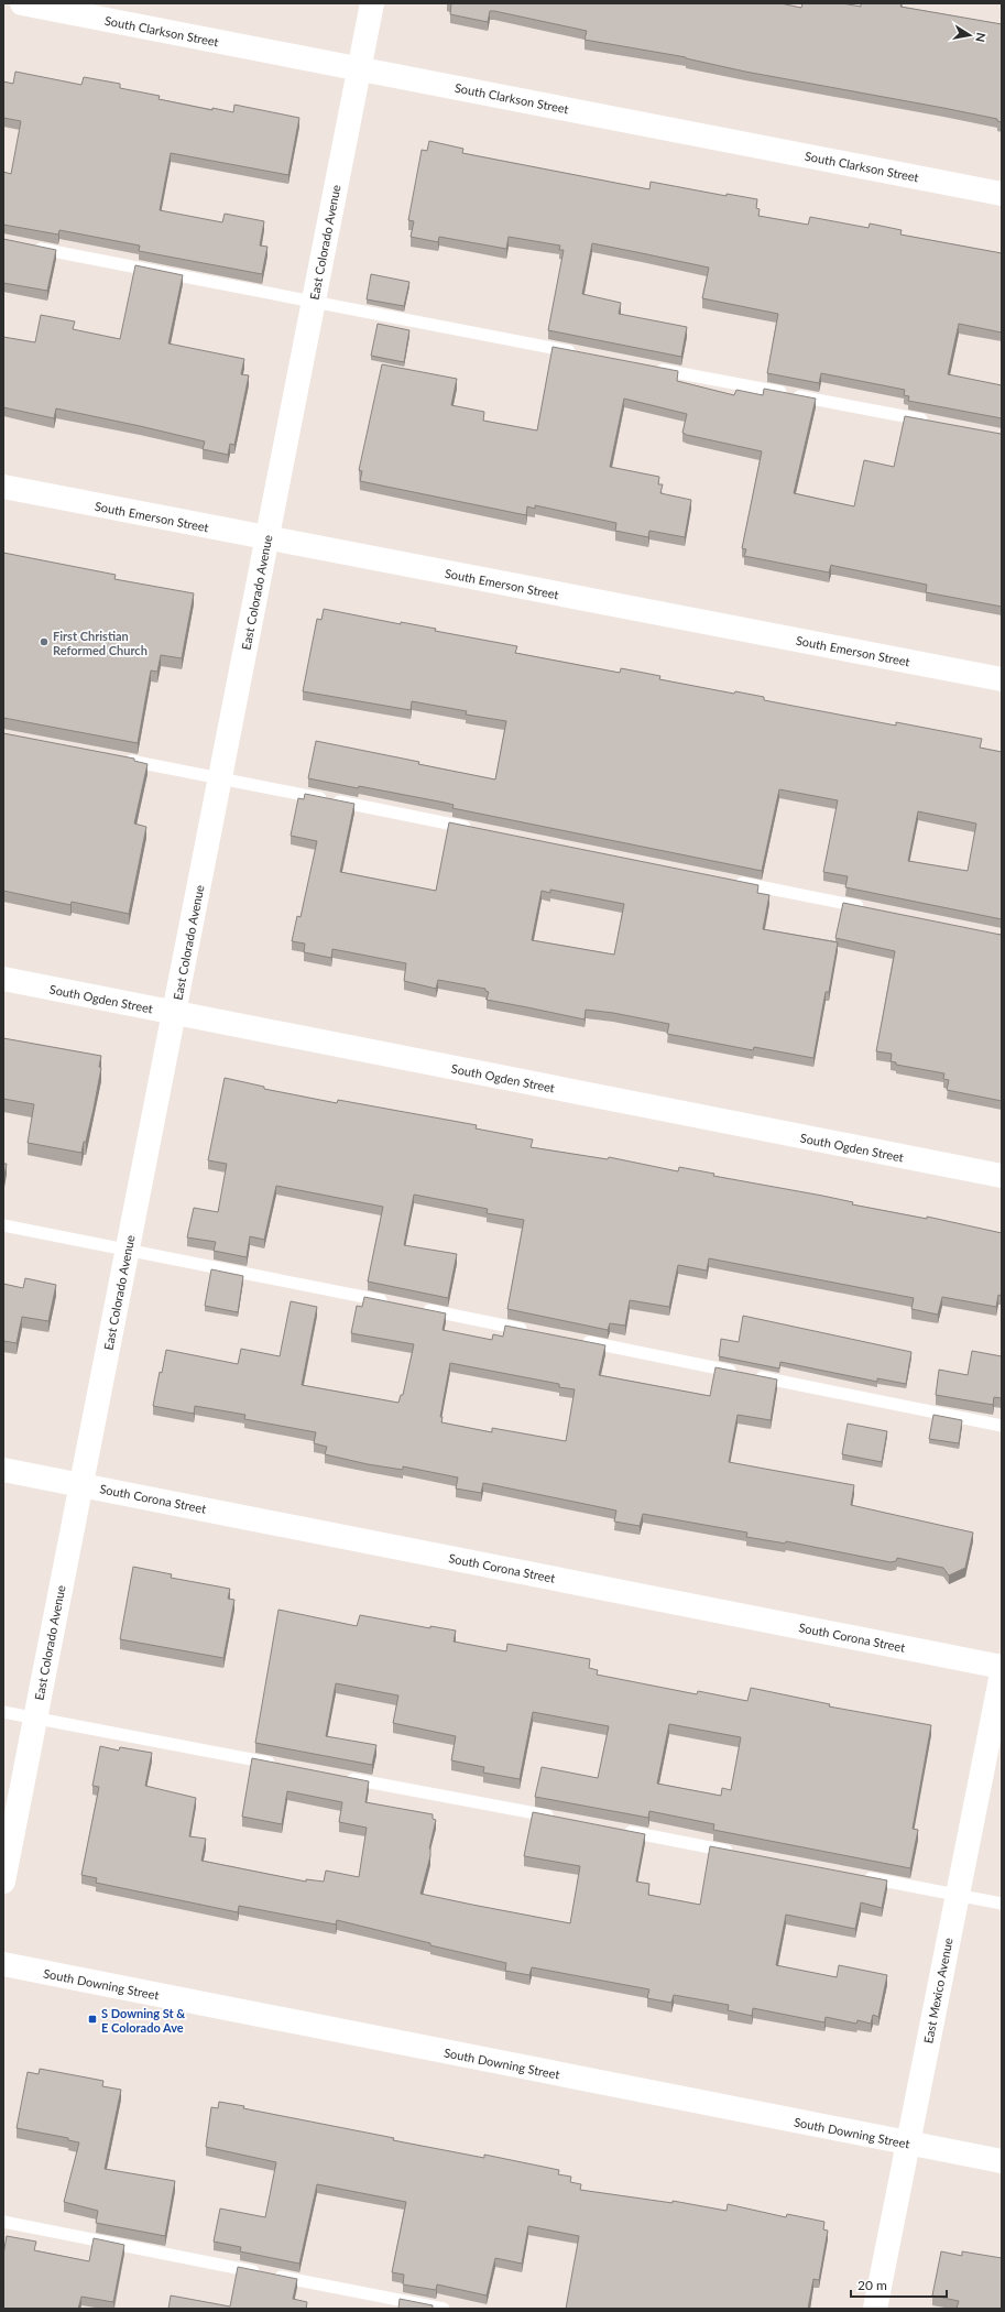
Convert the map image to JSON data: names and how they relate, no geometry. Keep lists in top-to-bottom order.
{
  "streets": {
    "street": [
      "South Clarkson Street",
      "East Colorado Avenue",
      "South Emerson Street",
      "South Ogden Street",
      "South Corona Street",
      "South Downing Street",
      "East Mexico Avenue"
    ]
  },
  "crossings": [
    ["South Clarkson Street", "East Colorado Avenue"],
    ["East Colorado Avenue", "South Emerson Street"],
    ["East Colorado Avenue", "South Ogden Street"],
    ["East Colorado Avenue", "South Corona Street"],
    ["South Downing Street", "East Mexico Avenue"]
  ],
  "places": {
    "other": ["First Christian Reformed Church"],
    "transit": ["S Downing St & E Colorado Ave"]
  },
  "scale_bar": "20 m",
  "north": "right"
}
